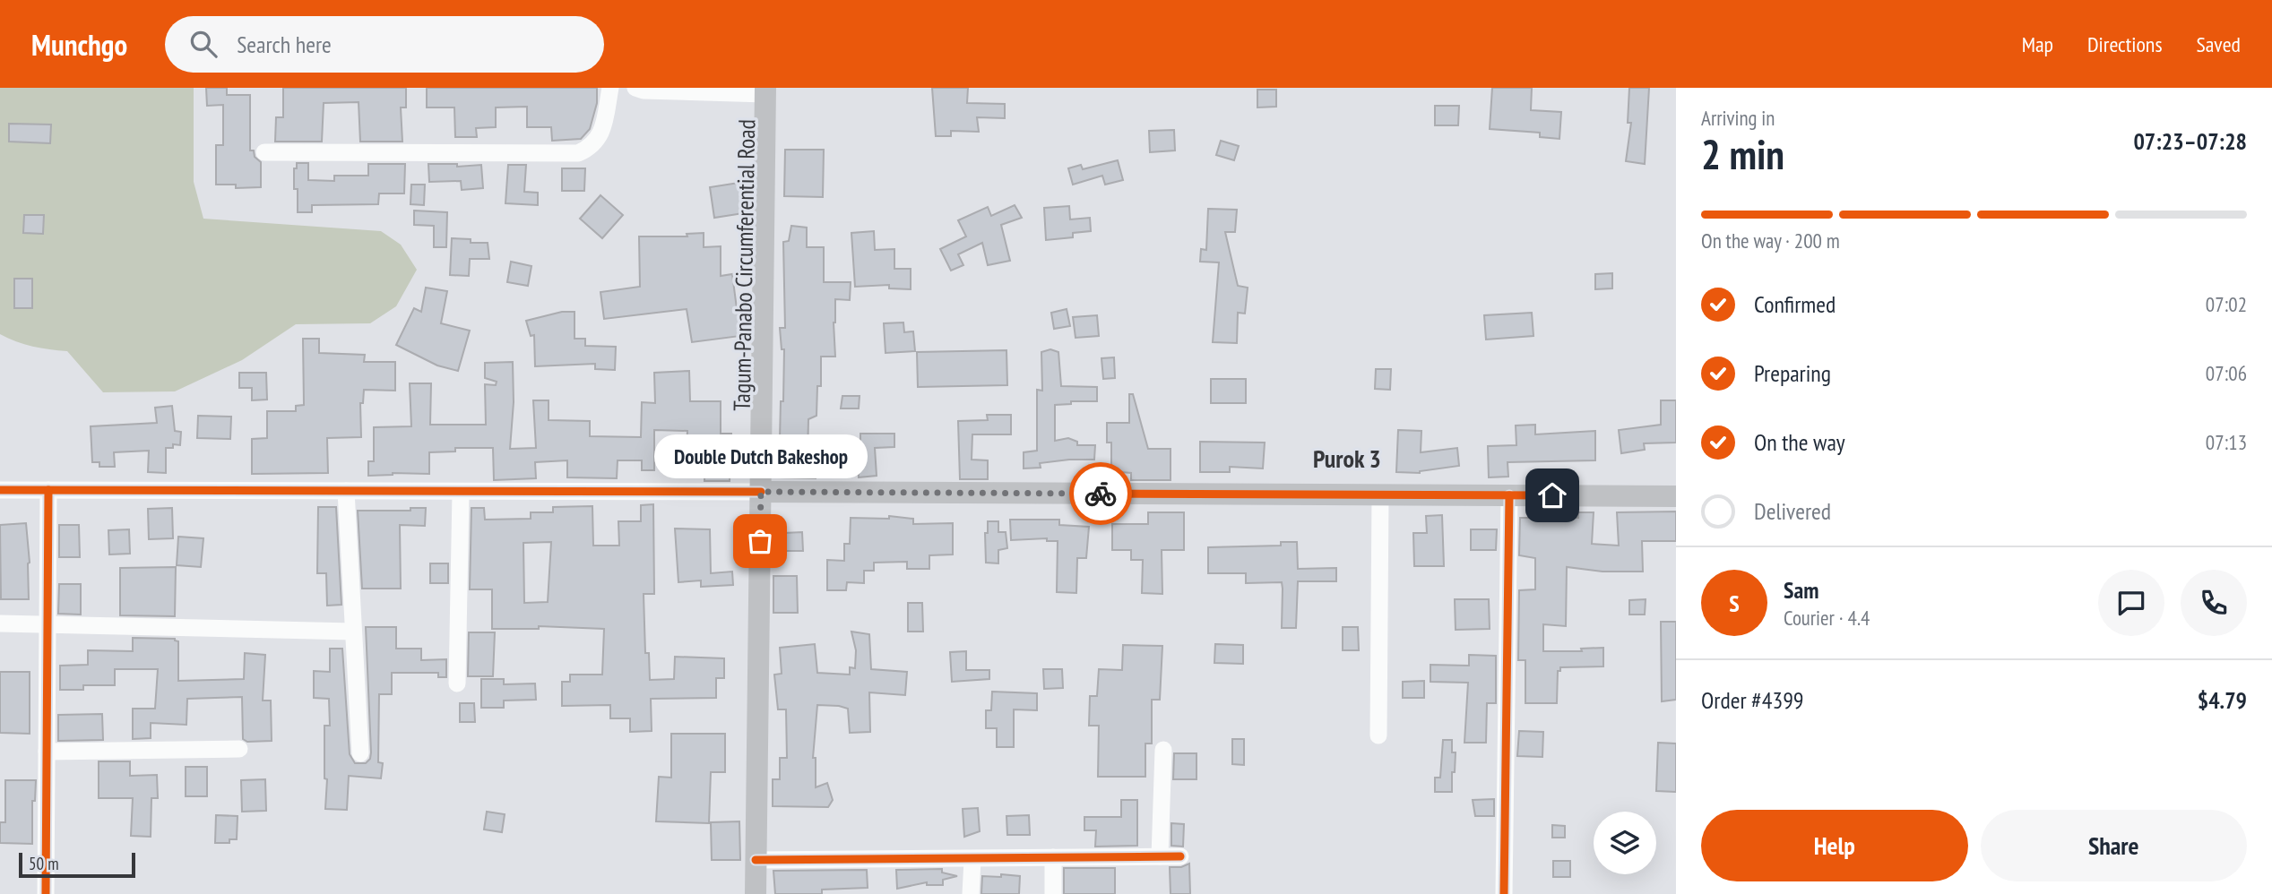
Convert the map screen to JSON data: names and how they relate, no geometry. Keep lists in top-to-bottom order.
{
  "streets": {
    "main road": ["Tagum-Panabo Circumferential Road"]
  },
  "districts": ["Purok 3"],
  "places": ["Double Dutch Bakeshop"],
  "scale_bar": "50 m",
  "page": {
    "header": "Munchgo",
    "search": "Search here",
    "nav": ["Map", "Directions", "Saved"],
    "heading": ["2 min", "Arriving in", "07:23–07:28"],
    "panel": [
      "Sam",
      "Courier · 4.4",
      "Order #4399",
      "$4.79"
    ],
    "bar": "On the way · 200 m",
    "list": [
      ["Confirmed", "07:02"],
      ["Preparing", "07:06"],
      ["On the way", "07:13"],
      "Delivered"
    ],
    "bubble": "Double Dutch Bakeshop",
    "round": "S",
    "buttons": ["Help", "Share"],
    "scale": "50 m"
  }
}
